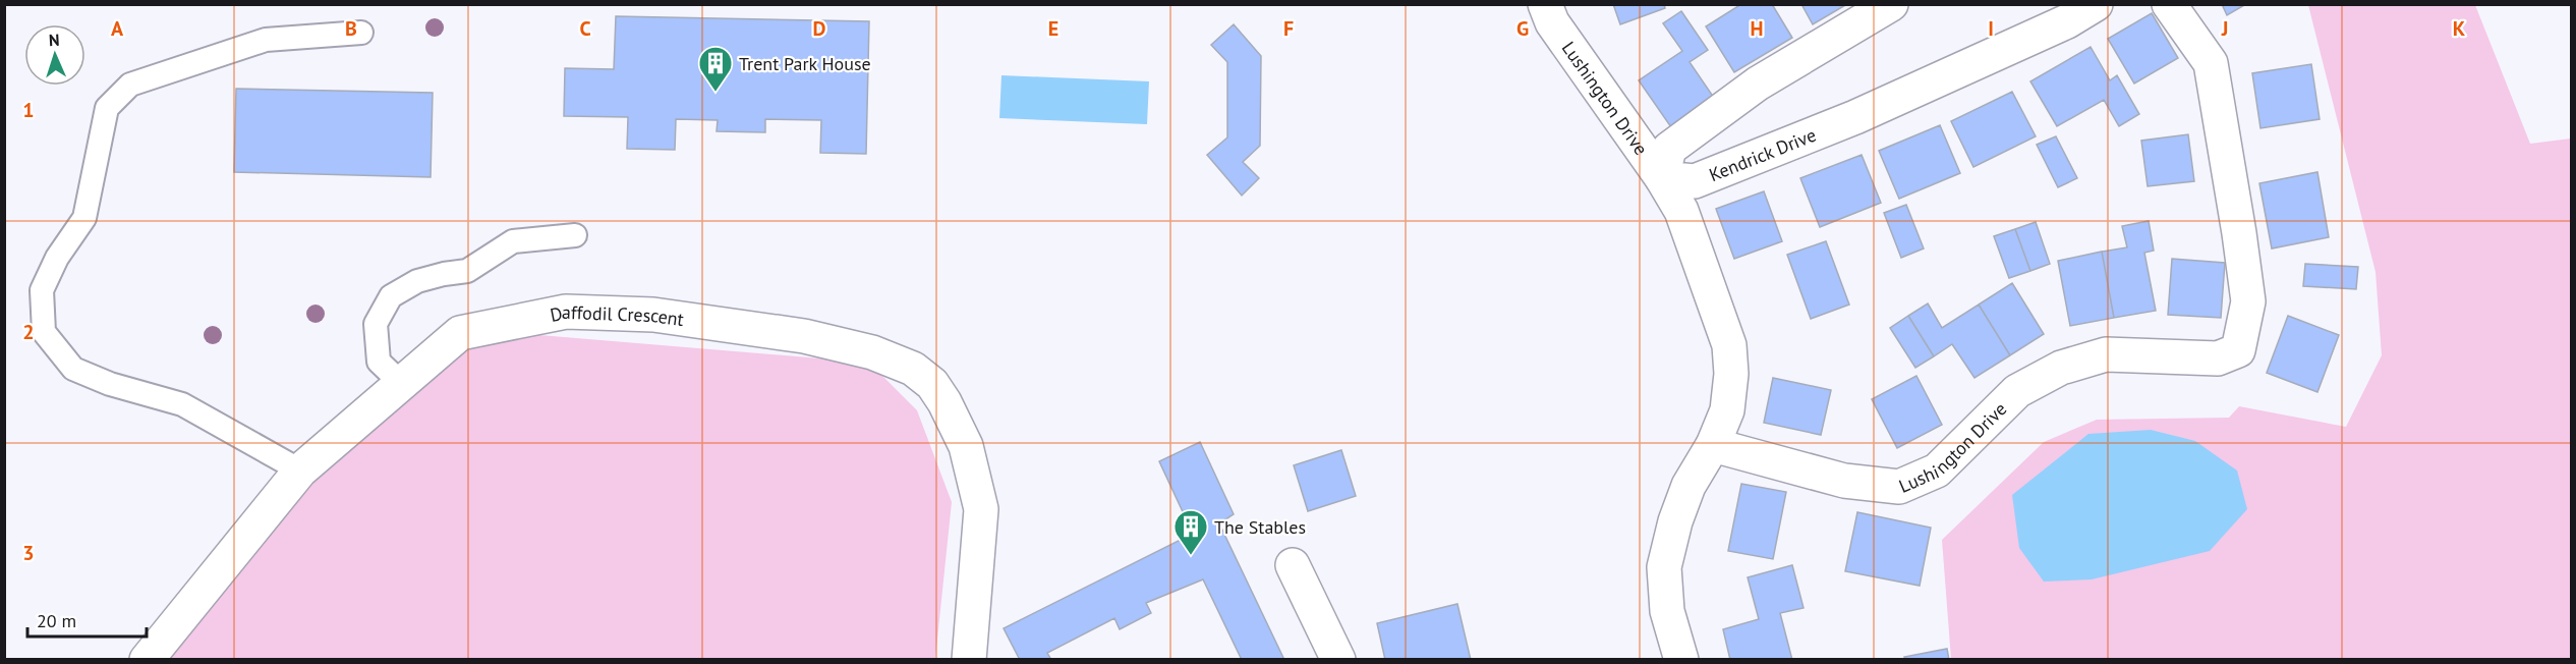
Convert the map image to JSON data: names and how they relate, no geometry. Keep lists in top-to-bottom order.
{
  "streets": {
    "street": ["Lushington Drive", "Kendrick Drive", "Daffodil Crescent"]
  },
  "crossings": [
    ["Lushington Drive", "Kendrick Drive"]
  ],
  "places": {
    "building": ["Trent Park House", "The Stables"]
  },
  "scale_bar": "20 m",
  "north": "top",
  "grid": {
    "columns": [
      "A",
      "B",
      "C",
      "D",
      "E",
      "F",
      "G",
      "H",
      "I",
      "J",
      "K"
    ],
    "rows": ["1", "2", "3"]
  }
}
